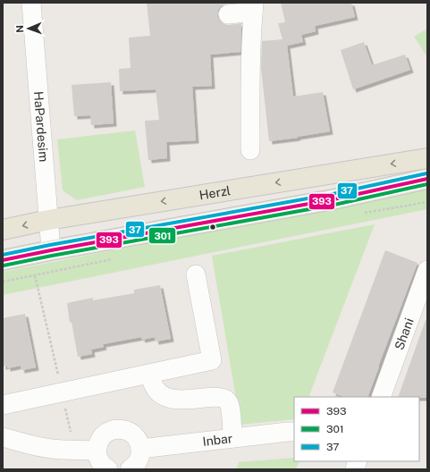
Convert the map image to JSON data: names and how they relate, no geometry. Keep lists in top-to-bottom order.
{
  "streets": {
    "main road": ["Herzl"],
    "street": ["HaPardesim", "Shani", "Inbar"]
  },
  "crossings": [
    ["HaPardesim", "Herzl"]
  ],
  "lines": ["transit line 37", "transit line 393", "transit line 301"],
  "legend": ["393", "301", "37"],
  "north": "left"
}
